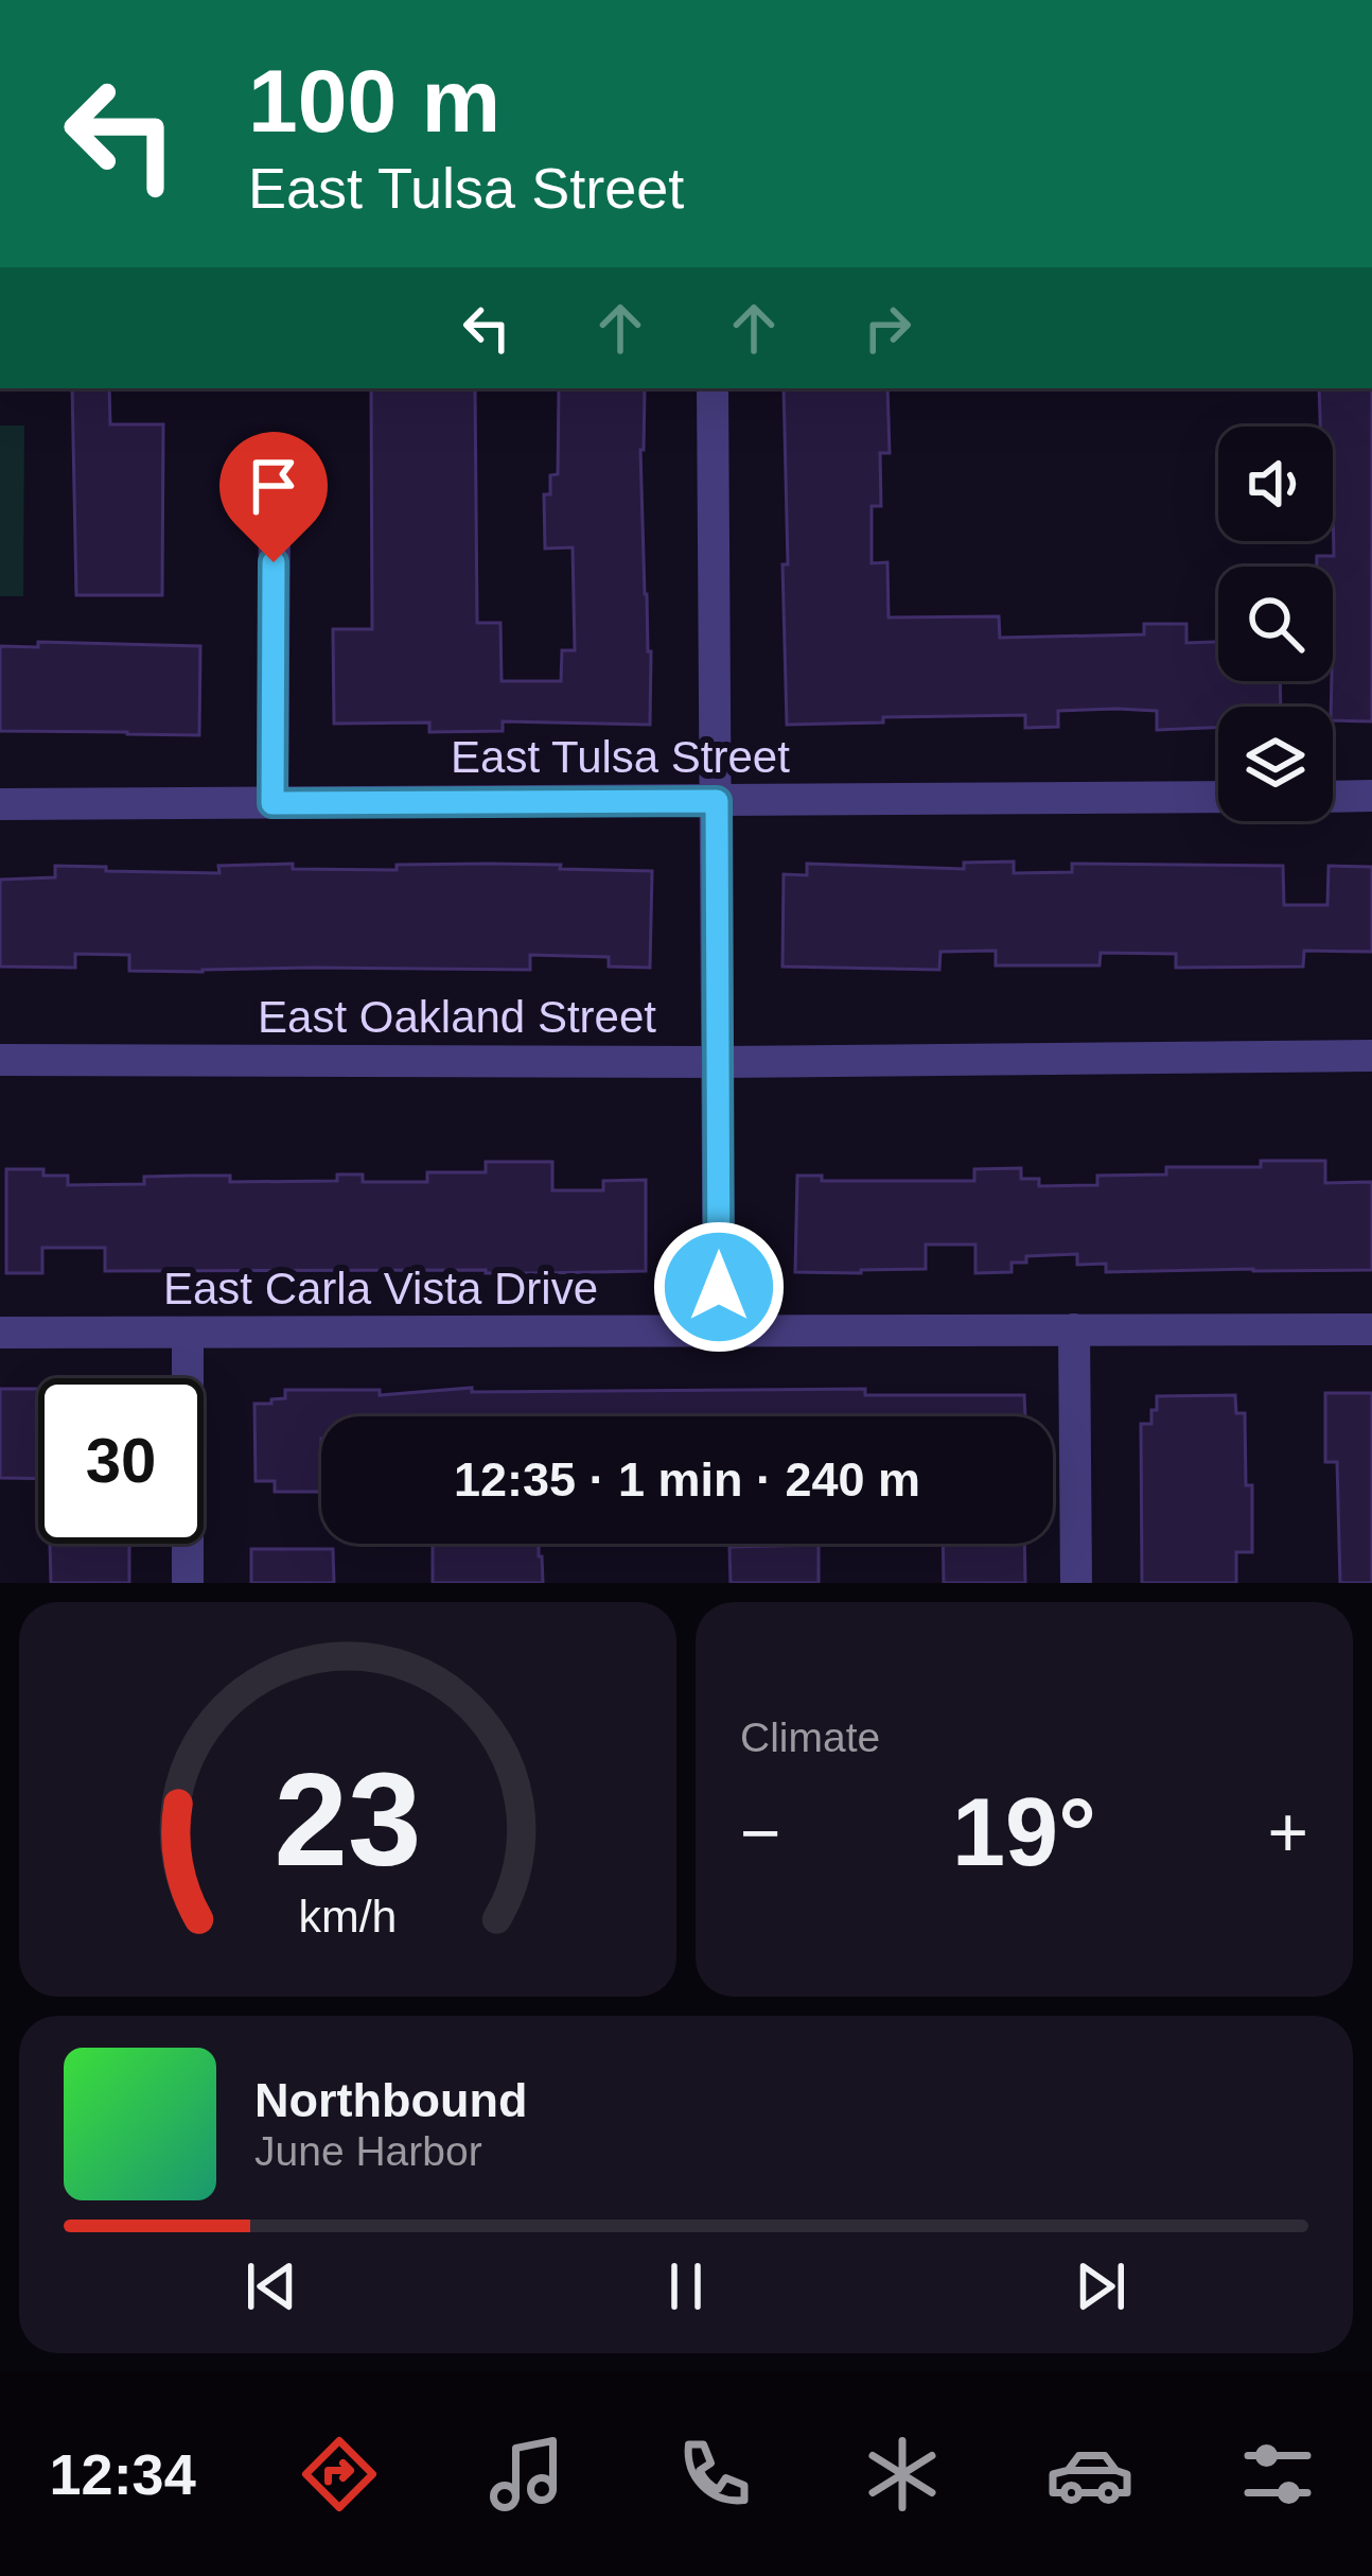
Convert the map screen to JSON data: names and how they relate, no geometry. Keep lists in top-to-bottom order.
{
  "streets": {
    "street": ["East Tulsa Street", "East Oakland Street", "East Carla Vista Drive"]
  },
  "page": {
    "turn": ["100 m", "East Tulsa Street"],
    "limit": "30",
    "trip": "12:35 · 1 min · 240 m",
    "tile": "Climate",
    "heat": ["−", "19°", "+"],
    "song": ["Northbound", "June Harbor"],
    "tabs": "12:34",
    "gauge": ["23", "km/h"]
  }
}
